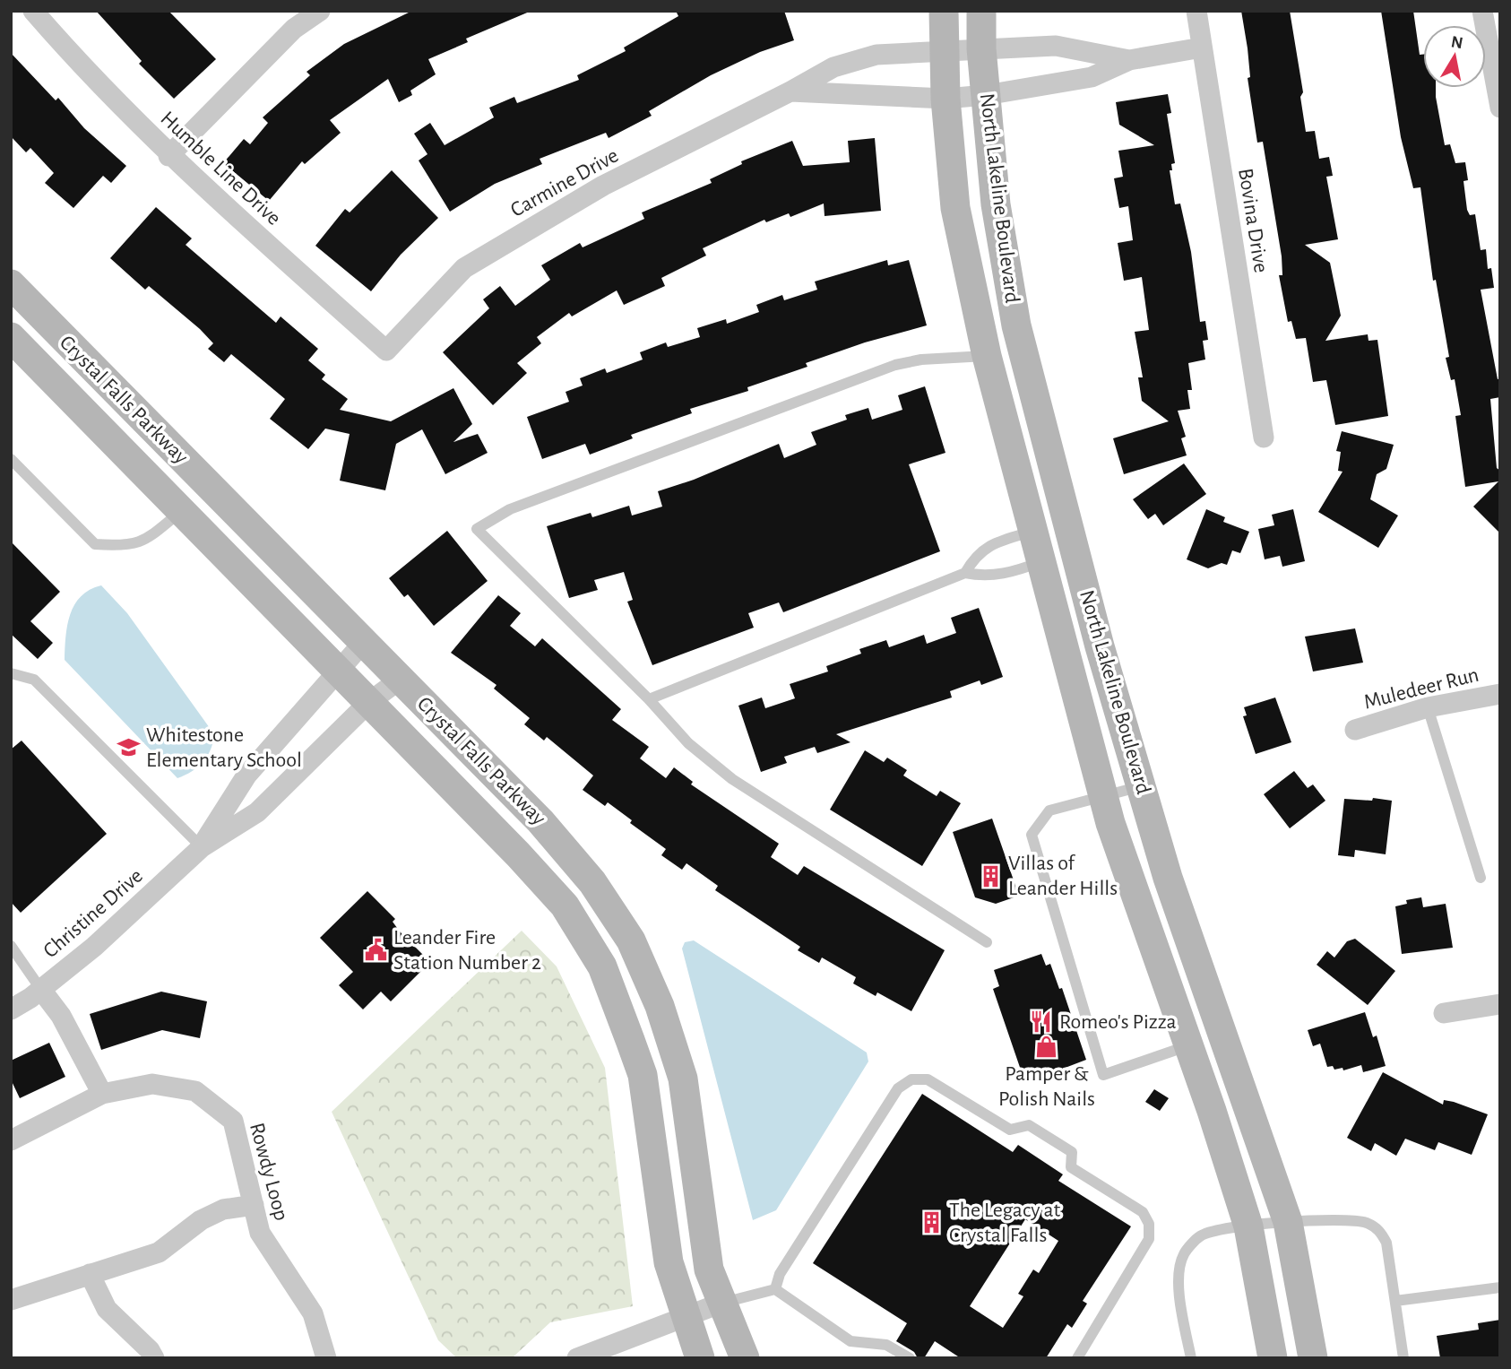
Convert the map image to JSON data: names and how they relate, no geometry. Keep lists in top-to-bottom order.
{
  "streets": {
    "main road": ["North Lakeline Boulevard", "Crystal Falls Parkway"],
    "street": [
      "Humble Line Drive",
      "Carmine Drive",
      "Bovina Drive",
      "Muledeer Run",
      "Christine Drive",
      "Rowdy Loop"
    ]
  },
  "crossings": [
    ["Humble Line Drive", "Carmine Drive"],
    ["Carmine Drive", "North Lakeline Boulevard"],
    ["Carmine Drive", "Bovina Drive"],
    ["Crystal Falls Parkway", "Christine Drive"]
  ],
  "places": {
    "school or university": ["Whitestone Elementary School"],
    "building": ["Villas of Leander Hills", "The Legacy at Crystal Falls"],
    "public building": ["Leander Fire Station Number 2"],
    "restaurant": ["Romeo's Pizza"],
    "shop": ["Pamper & Polish Nails"]
  },
  "north": "top"
}
